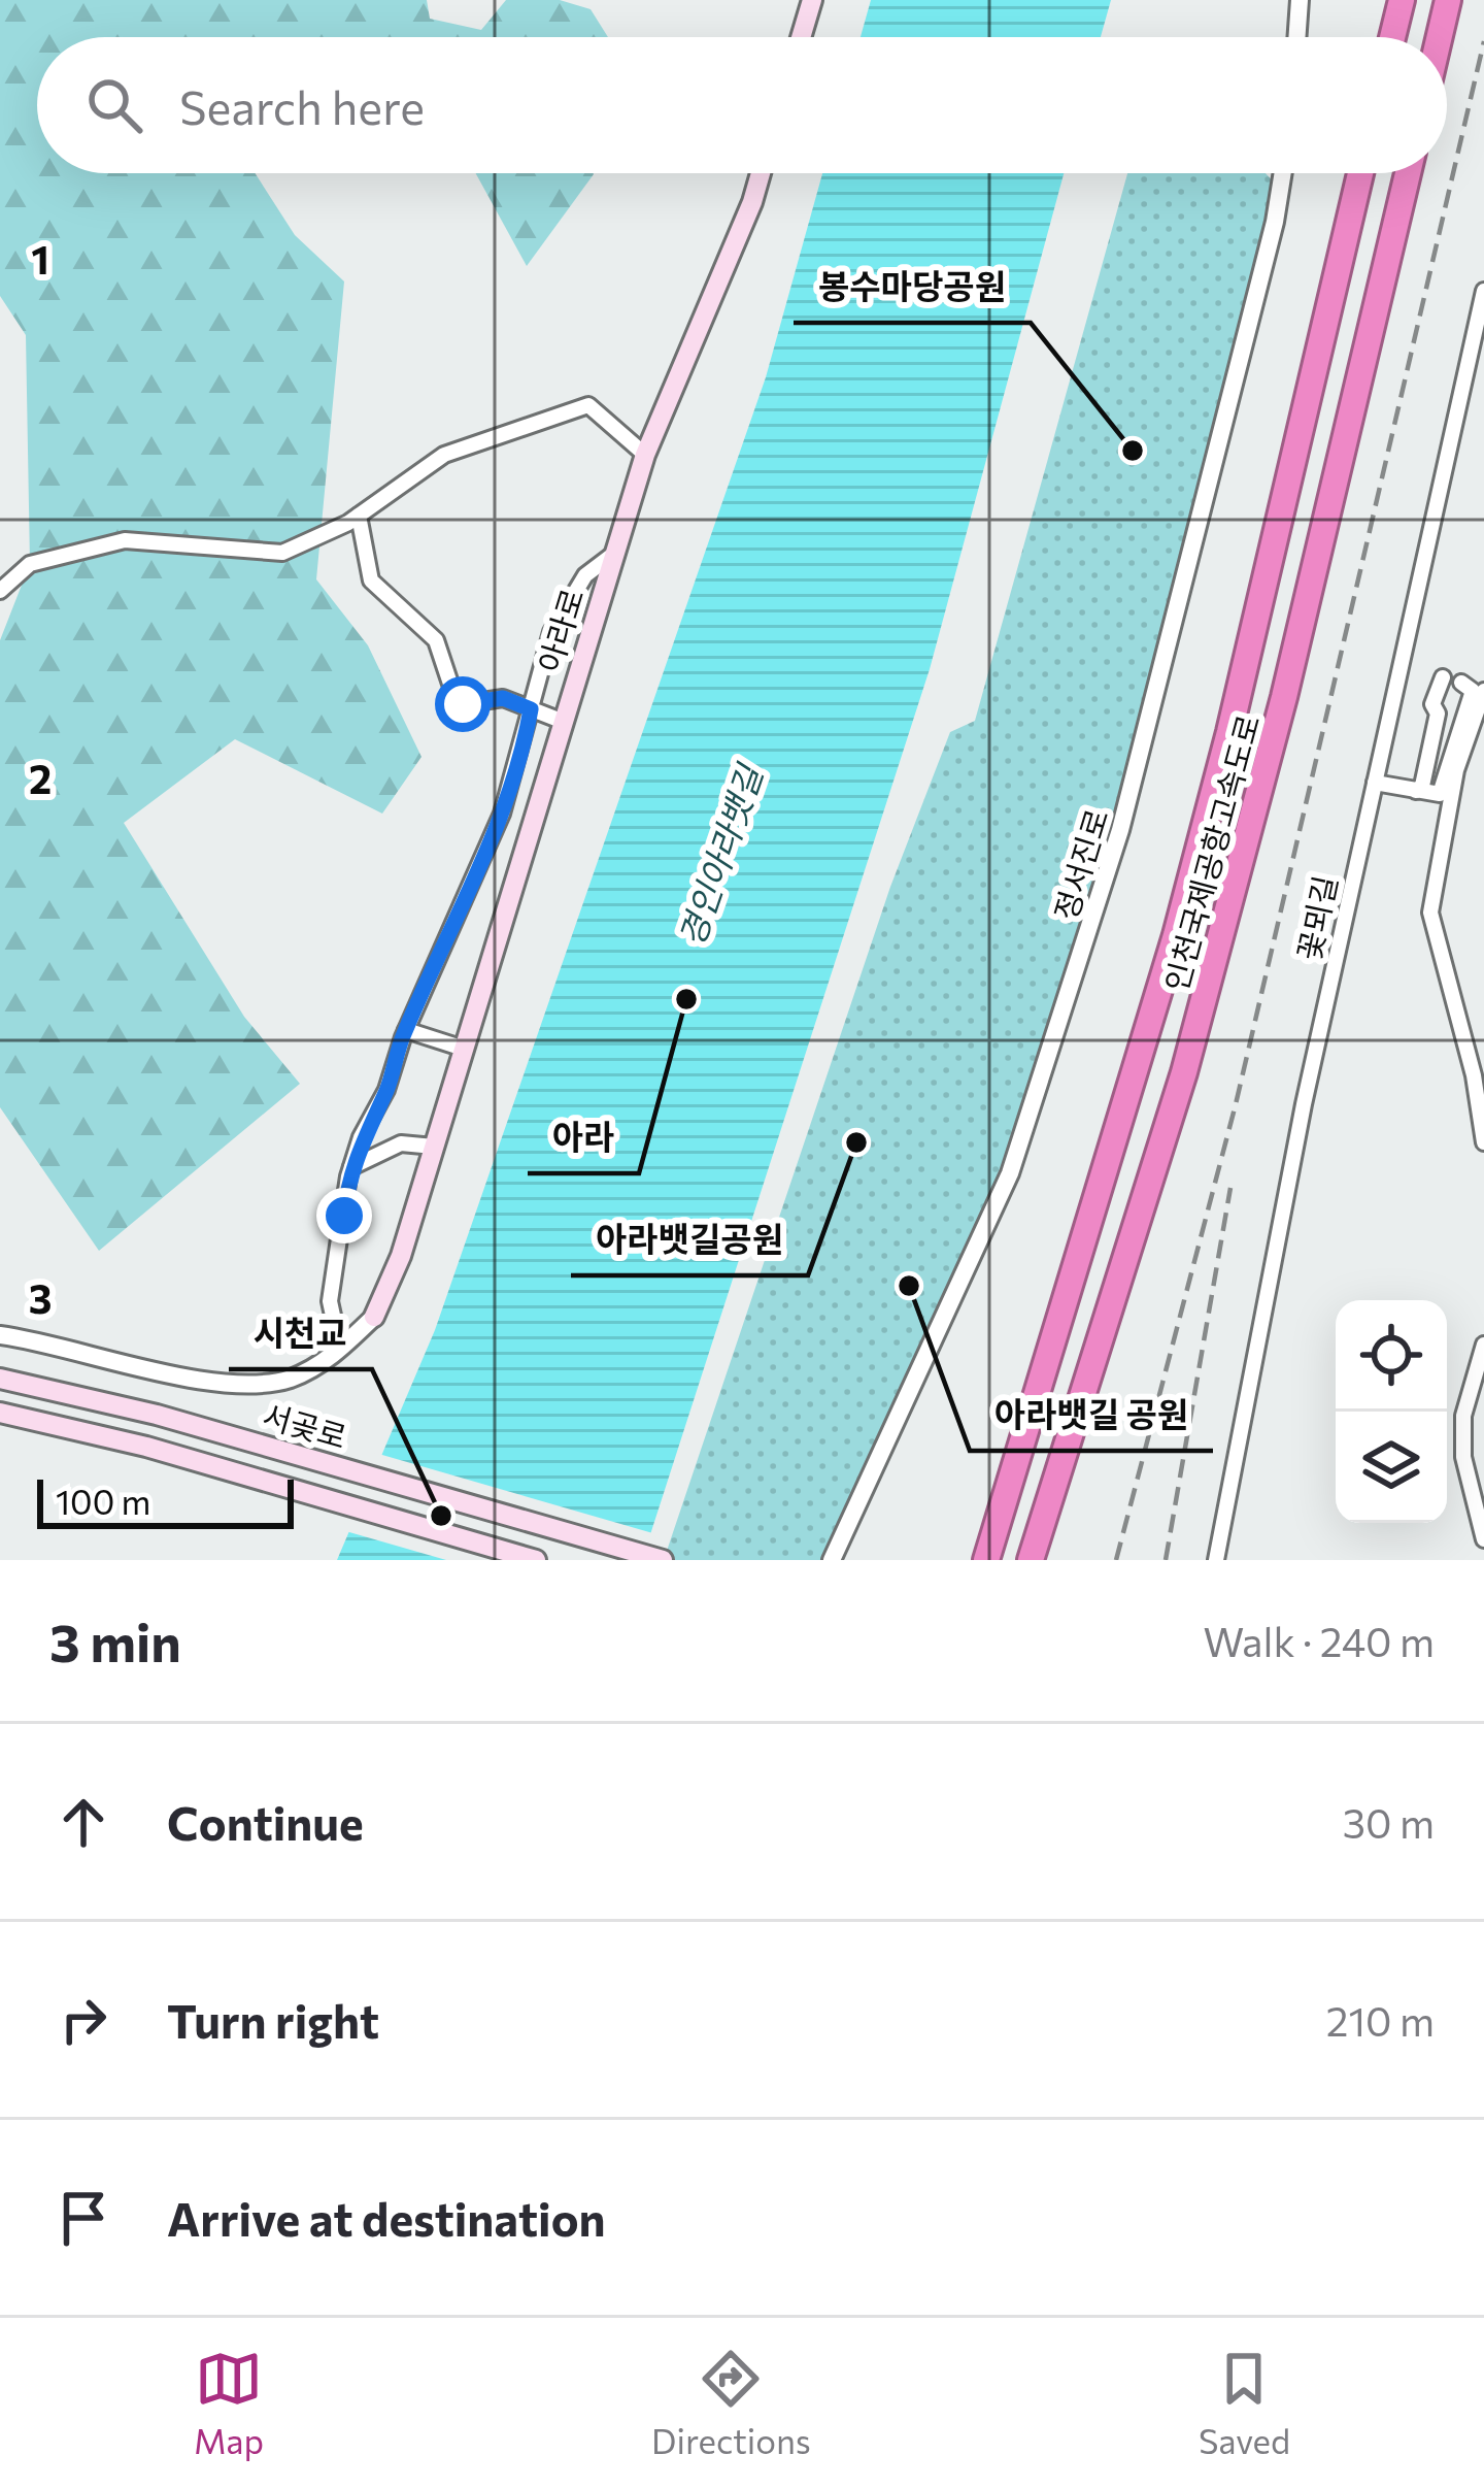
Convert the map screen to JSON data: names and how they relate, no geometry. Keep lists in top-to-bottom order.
{
  "streets": {
    "highway": ["인천국제공항고속도로"],
    "main road": ["아라로", "서곶로"],
    "street": ["정서진로", "꽃뫼길"]
  },
  "water": ["경인아라뱃길"],
  "places": [
    "봉수마당공원",
    "아라",
    "아라뱃길공원",
    "아라뱃길 공원",
    "시천교"
  ],
  "scale_bar": "100 m",
  "page": {
    "search": "Search here",
    "scale": "100 m",
    "heading": ["3 min", "Walk · 240 m"],
    "list": [
      ["Continue", "30 m"],
      ["Turn right", "210 m"],
      "Arrive at destination"
    ],
    "nav": ["Map", "Directions", "Saved"]
  },
  "grid": {
    "rows": ["1", "2", "3"]
  }
}
